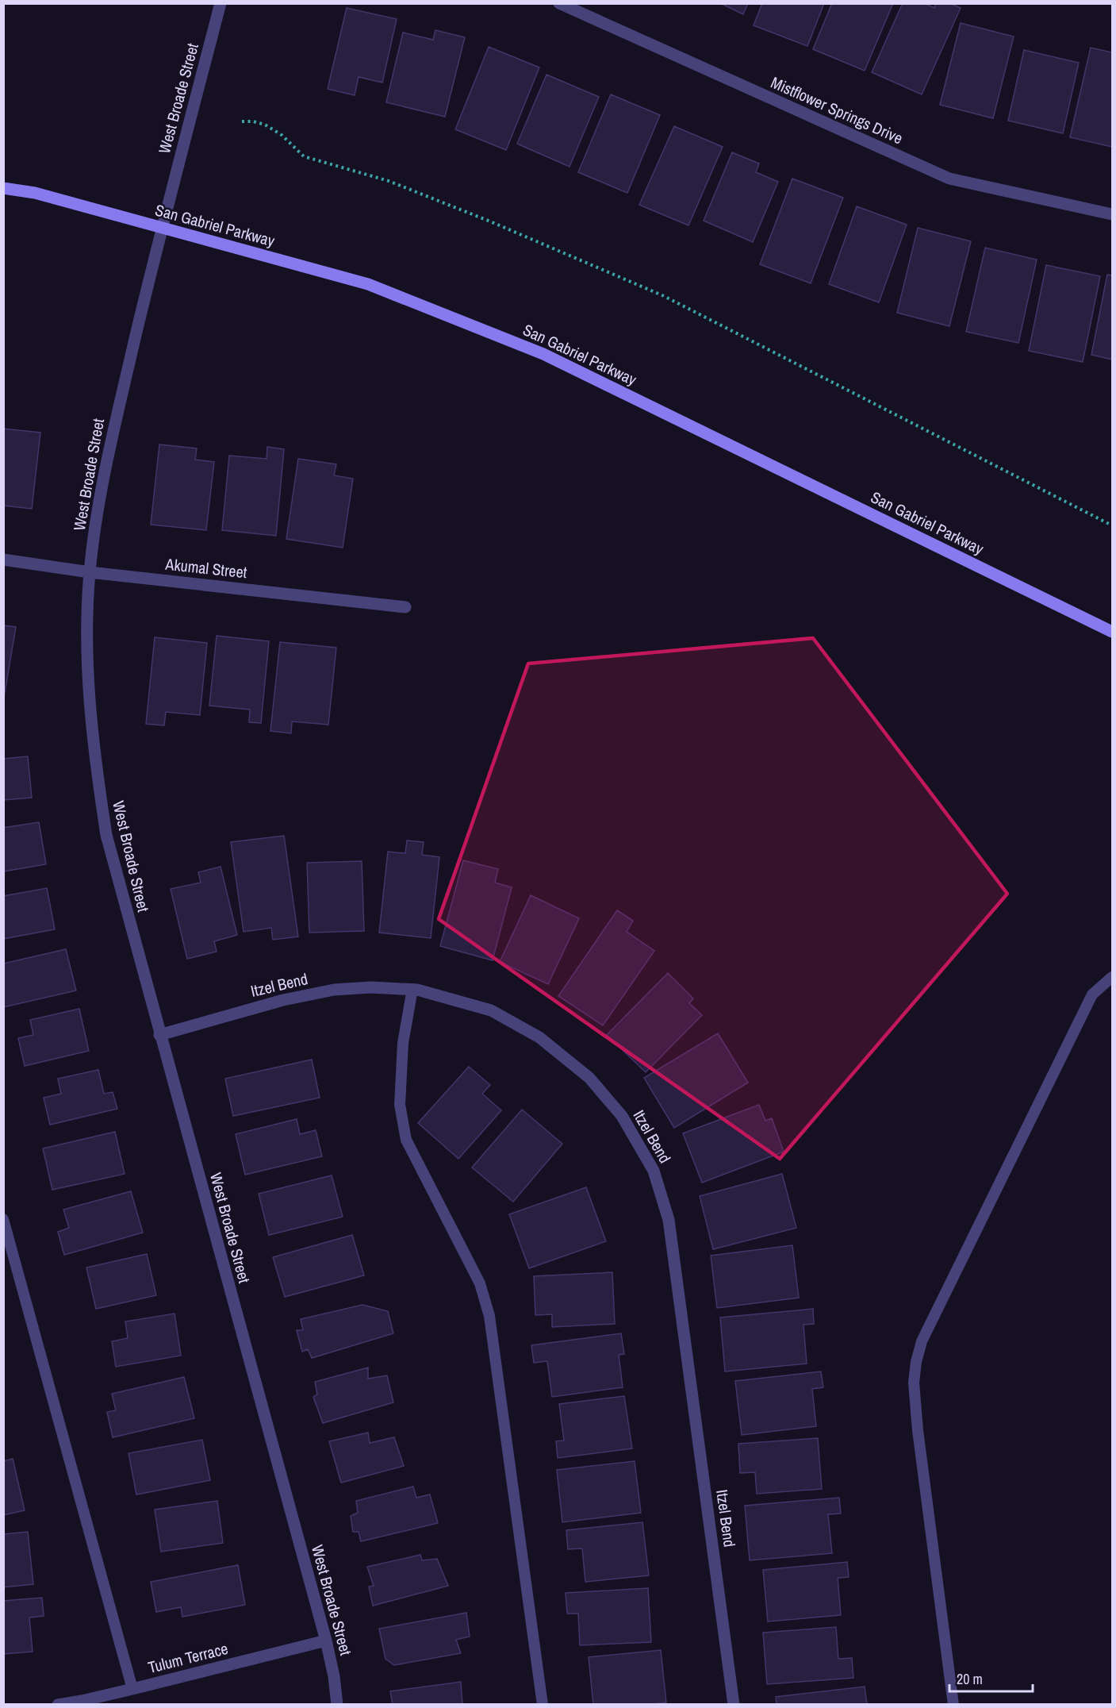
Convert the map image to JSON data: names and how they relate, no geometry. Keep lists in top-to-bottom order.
{
  "streets": {
    "street": [
      "West Broade Street",
      "Mistflower Springs Drive",
      "San Gabriel Parkway",
      "Akumal Street",
      "Itzel Bend",
      "Tulum Terrace"
    ]
  },
  "crossings": [
    ["West Broade Street", "San Gabriel Parkway"],
    ["West Broade Street", "Akumal Street"],
    ["West Broade Street", "Itzel Bend"],
    ["West Broade Street", "Tulum Terrace"]
  ],
  "scale_bar": "20 m"
}
